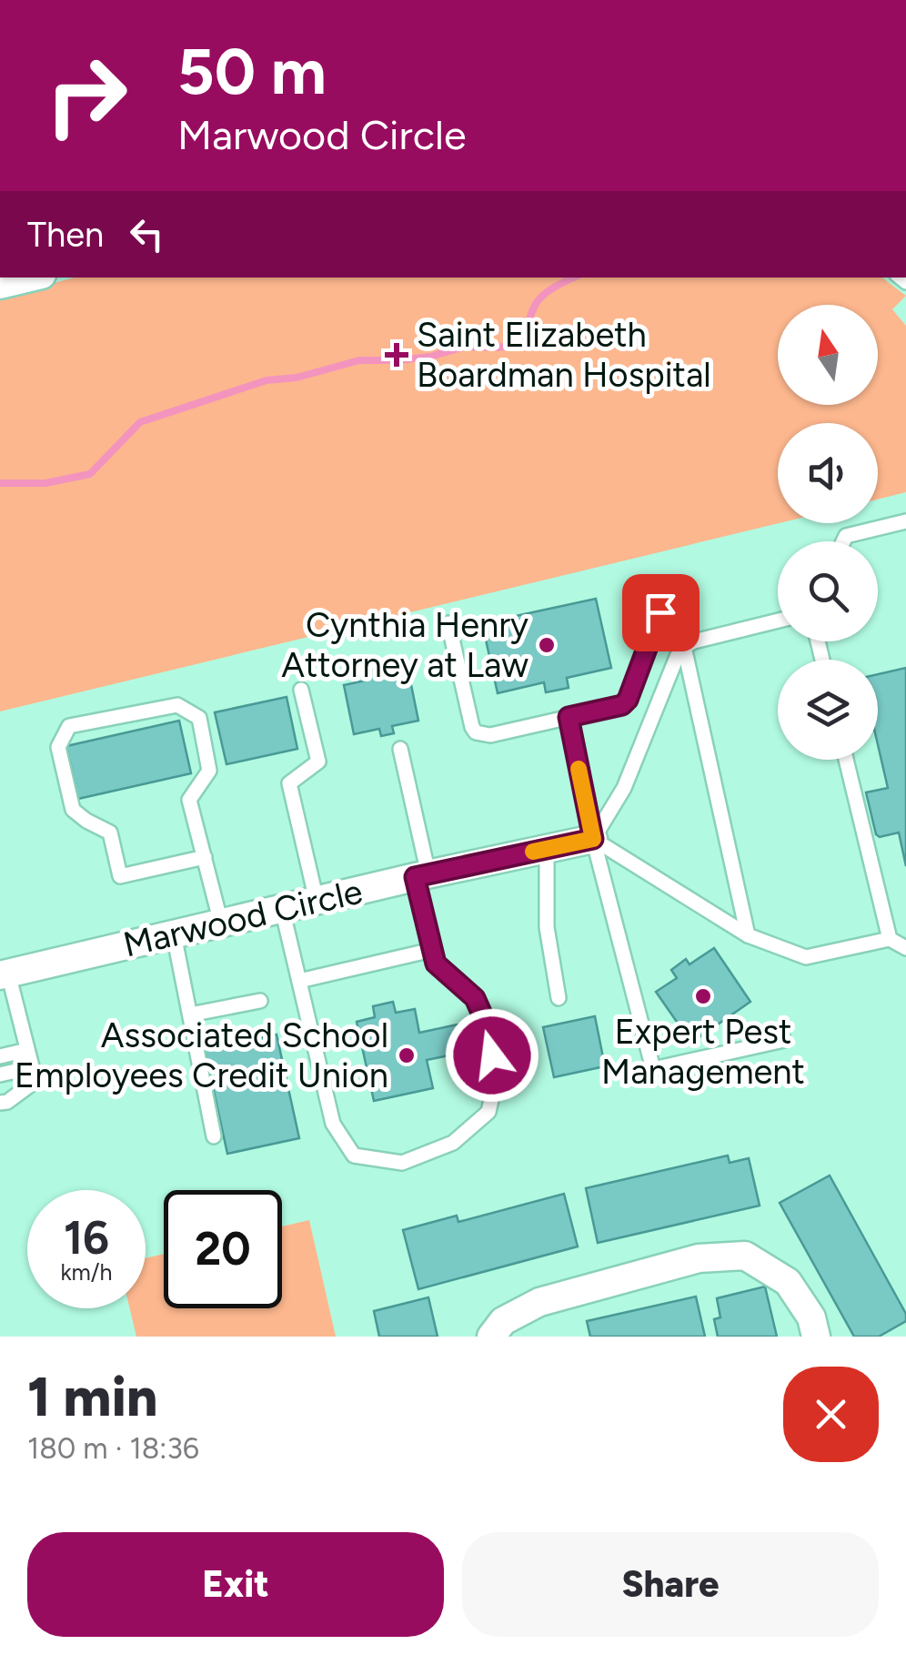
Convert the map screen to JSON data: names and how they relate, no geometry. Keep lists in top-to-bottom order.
{
  "streets": {
    "street": ["Marwood Circle"]
  },
  "places": {
    "health": ["Saint Elizabeth Boardman Hospital"],
    "other": ["Cynthia Henry Attorney at Law", "Expert Pest Management", "Associated School Employees Credit Union"]
  },
  "north": "top",
  "page": {
    "turn": ["50 m", "Marwood Circle"],
    "then": "Then",
    "speed": "16 km/h",
    "limit": "20",
    "heading": ["1 min", "180 m · 18:36"],
    "buttons": ["Exit", "Share"]
  }
}
